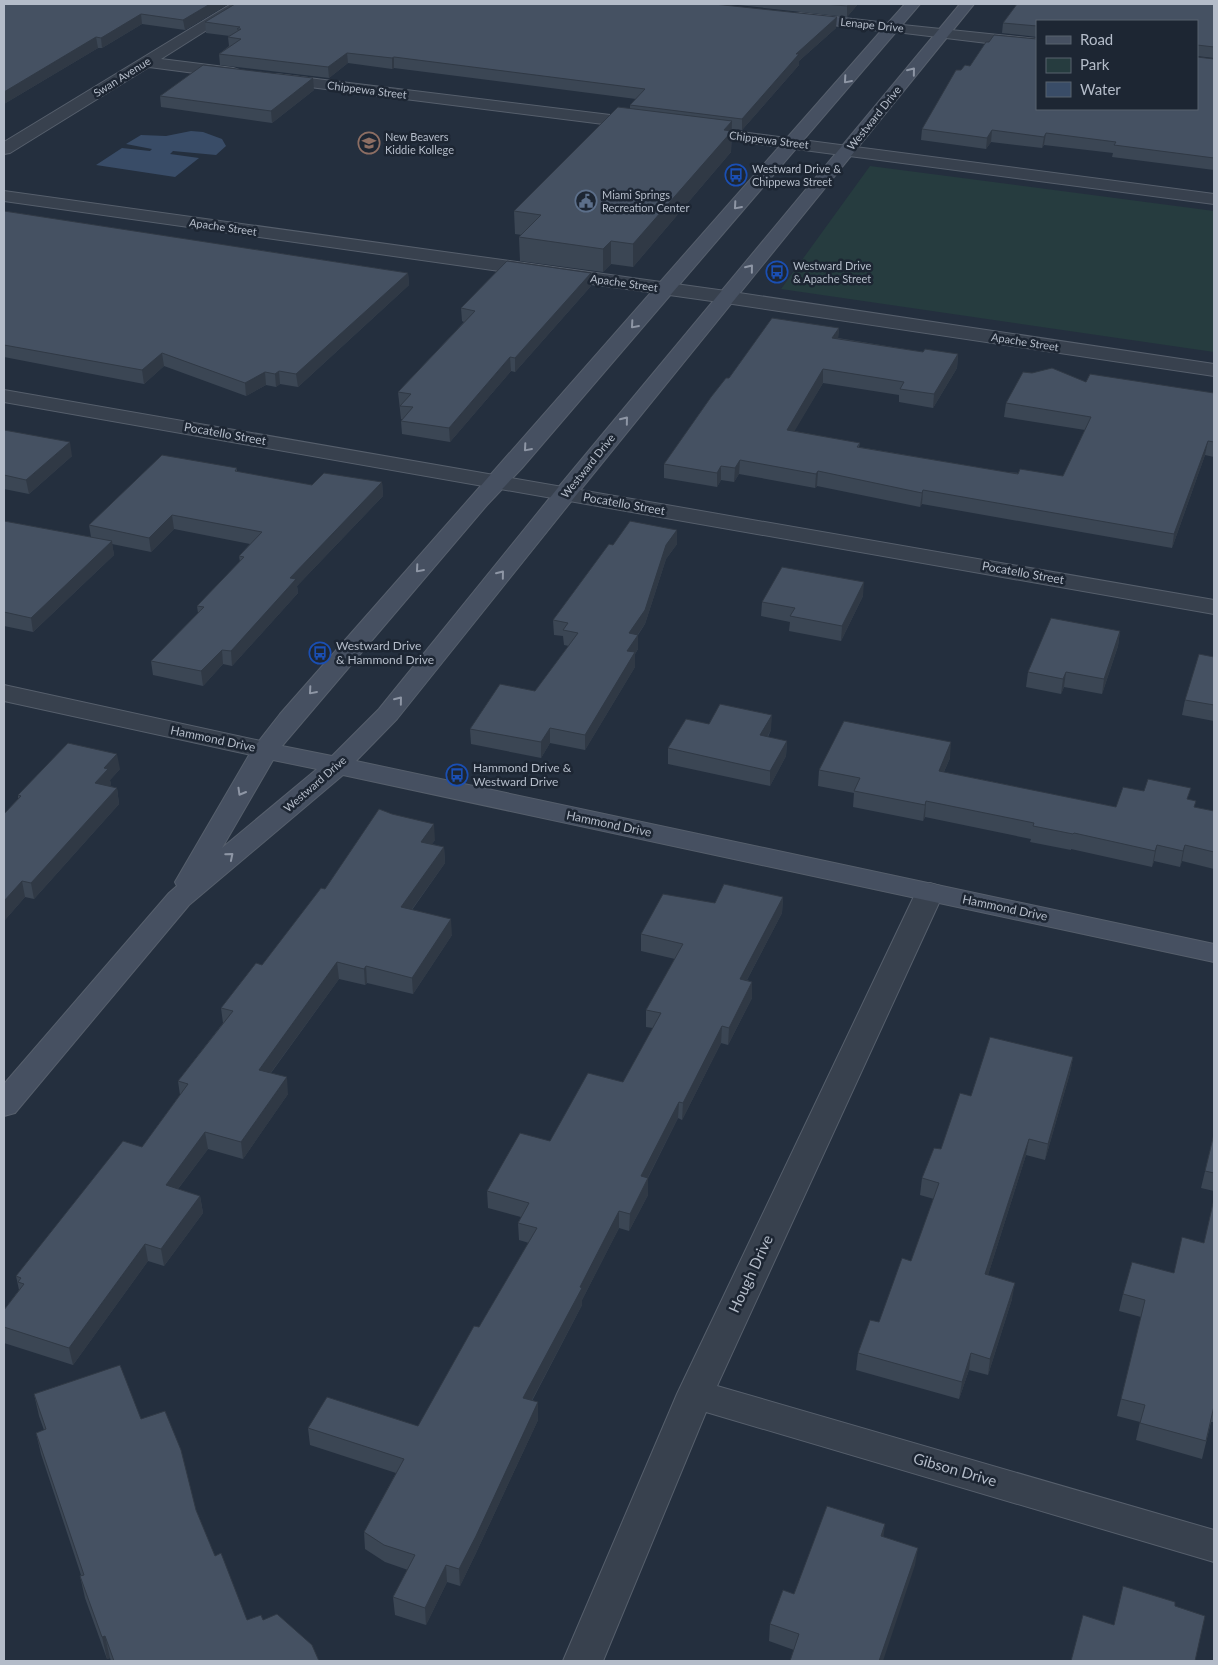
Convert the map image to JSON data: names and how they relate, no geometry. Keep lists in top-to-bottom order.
{
  "streets": {
    "street": [
      "Lenape Drive",
      "Swan Avenue",
      "Chippewa Street",
      "Westward Drive",
      "Apache Street",
      "Pocatello Street",
      "Hammond Drive",
      "Hough Drive",
      "Gibson Drive"
    ]
  },
  "crossings": [
    ["Lenape Drive", "Westward Drive"],
    ["Swan Avenue", "Chippewa Street"],
    ["Chippewa Street", "Westward Drive"],
    ["Westward Drive", "Apache Street"],
    ["Westward Drive", "Pocatello Street"],
    ["Westward Drive", "Hammond Drive"],
    ["Hammond Drive", "Hough Drive"],
    ["Hough Drive", "Gibson Drive"]
  ],
  "places": {
    "school or university": ["New Beavers Kiddie Kollege"],
    "bus stop": [
      "Westward Drive & Chippewa Street",
      "Westward Drive & Apache Street",
      "Westward Drive & Hammond Drive",
      "Hammond Drive & Westward Drive"
    ],
    "public building": ["Miami Springs Recreation Center"]
  },
  "legend": ["Road", "Park", "Water"]
}
